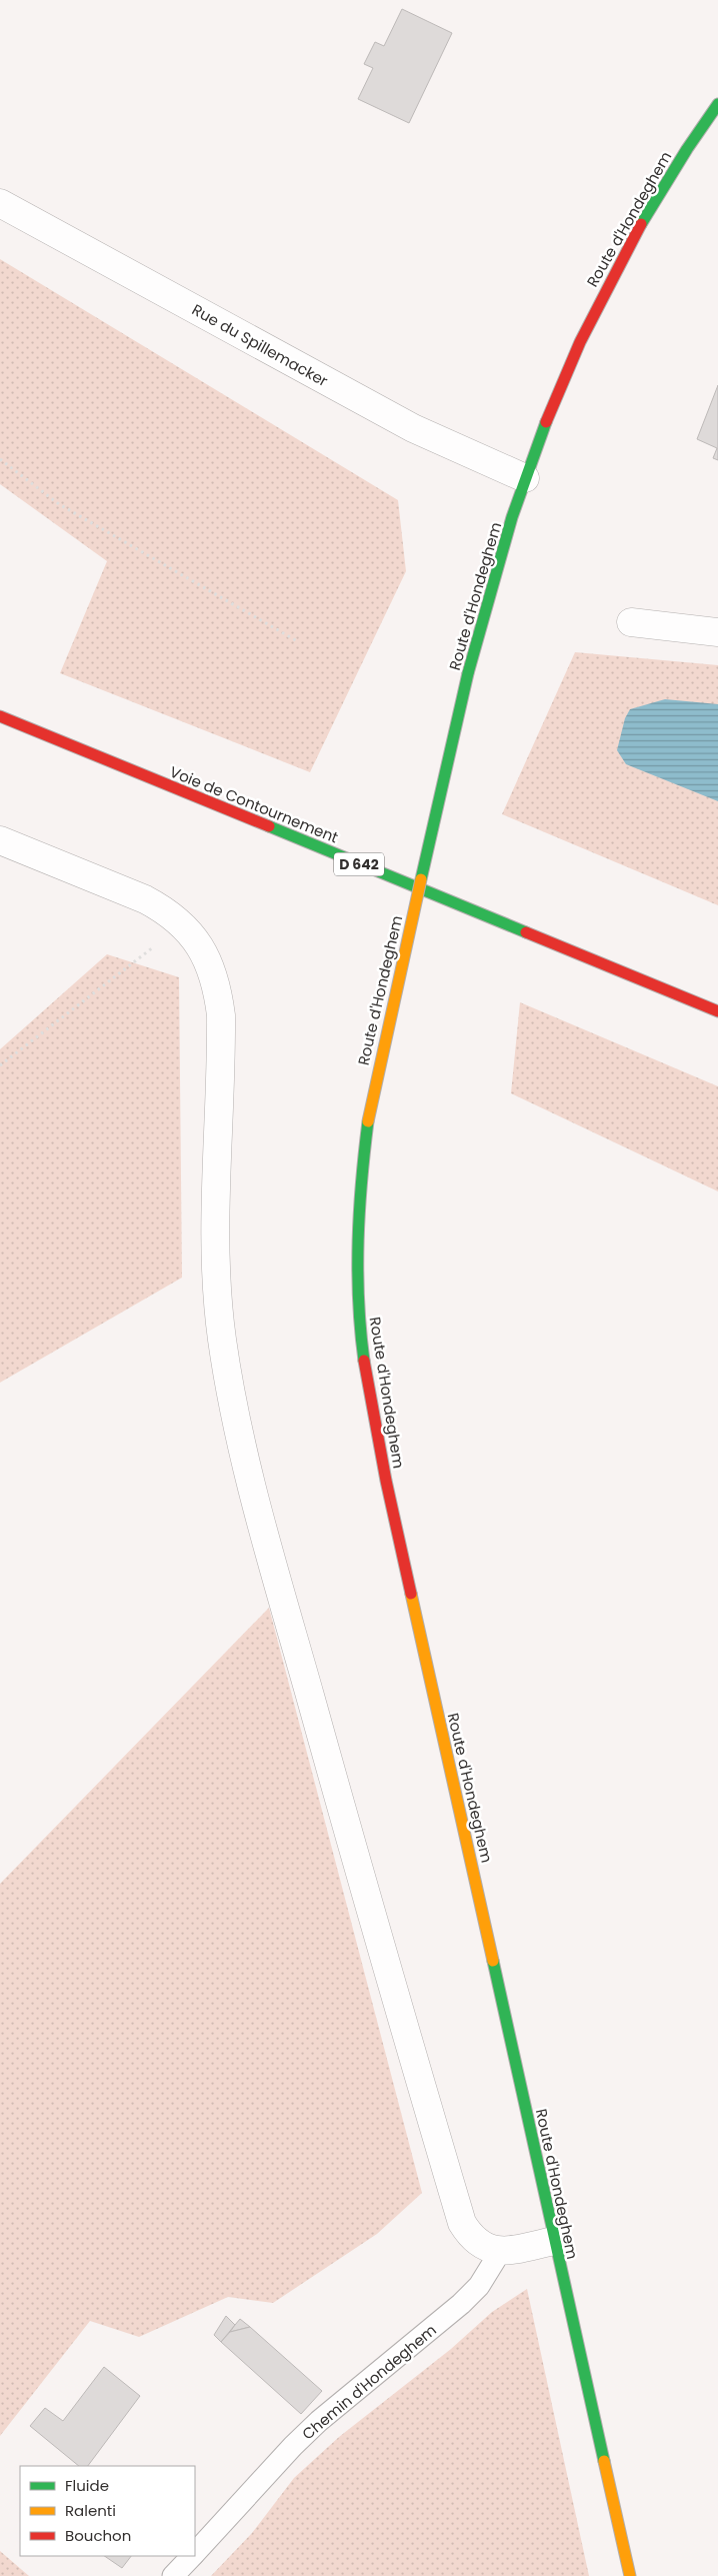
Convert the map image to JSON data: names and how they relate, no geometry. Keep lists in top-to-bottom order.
{
  "streets": {
    "main road": ["Route d'Hondeghem", "Voie de Contournement", "D 642"],
    "street": ["Rue du Spillemacker"],
    "lane": ["Chemin d'Hondeghem"]
  },
  "crossings": [
    ["Route d'Hondeghem", "Rue du Spillemacker"]
  ],
  "legend": ["Fluide", "Ralenti", "Bouchon"]
}
